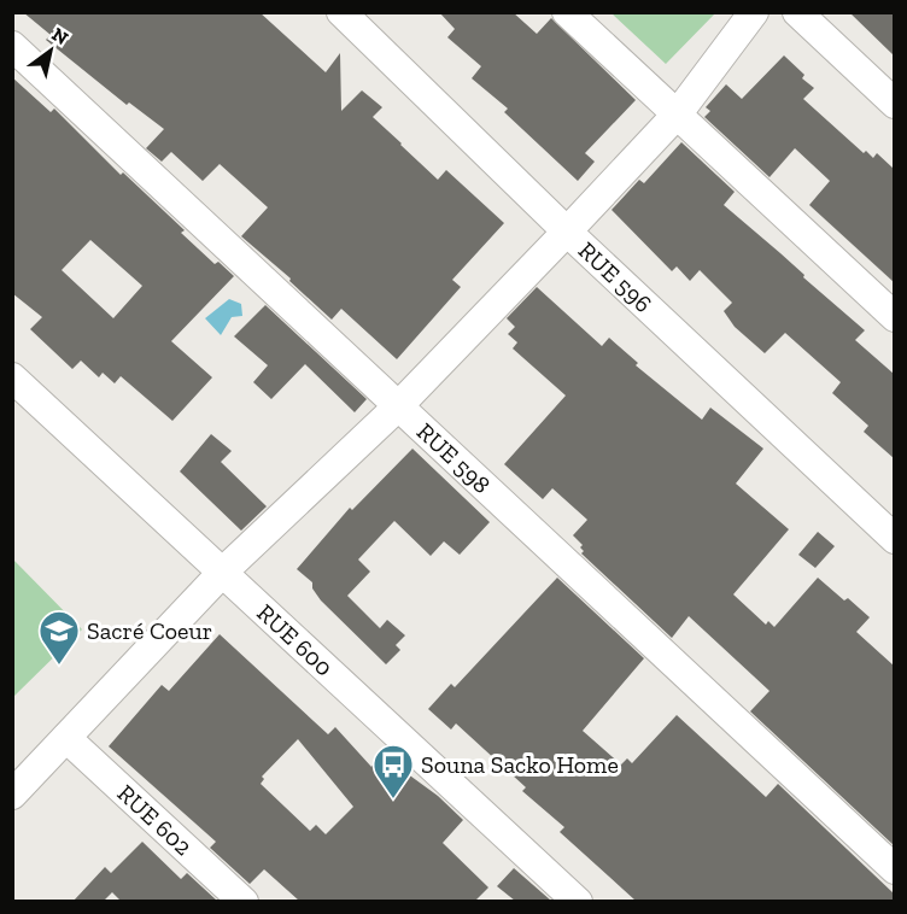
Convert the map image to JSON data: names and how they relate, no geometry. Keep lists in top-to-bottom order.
{
  "streets": {
    "street": [
      "RUE 596",
      "RUE 598",
      "RUE 600",
      "RUE 602"
    ]
  },
  "places": {
    "school or university": ["Sacré Coeur"],
    "bus stop": ["Souna Sacko Home"]
  },
  "north": "top right"
}
